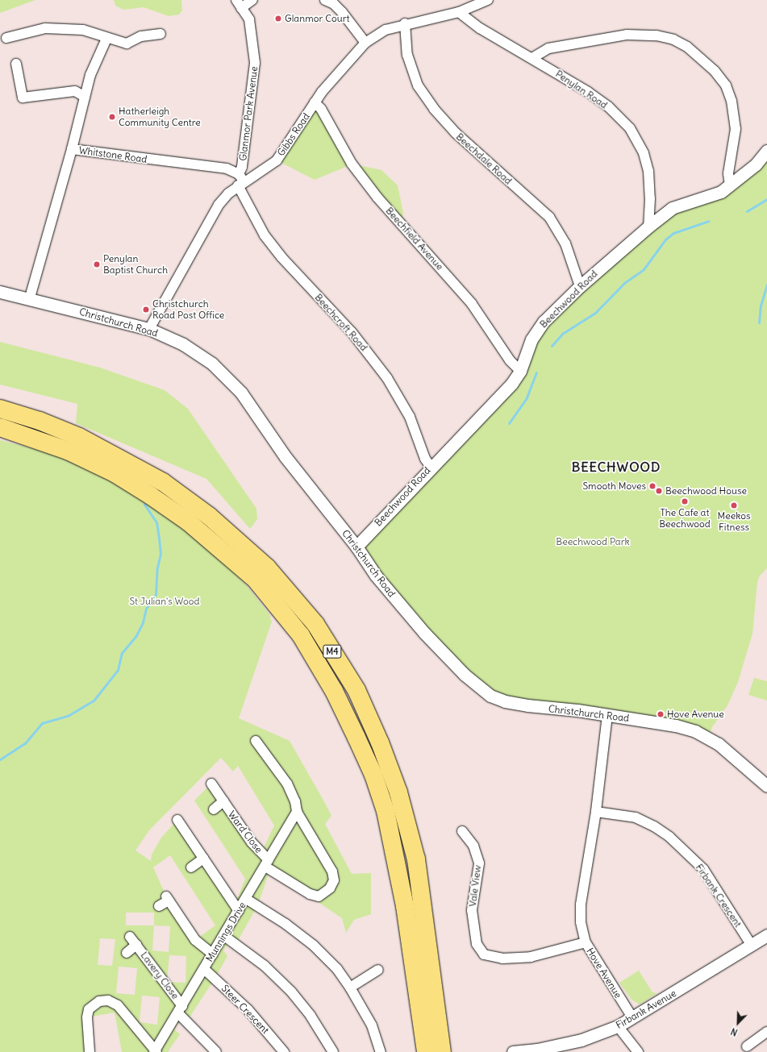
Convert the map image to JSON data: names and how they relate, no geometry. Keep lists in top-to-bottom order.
{
  "streets": {
    "highway": ["M4"],
    "street": [
      "Penylan Road",
      "Glanmor Park Avenue",
      "Gibbs Road",
      "Whitstone Road",
      "Beechdale Road",
      "Beechfield Avenue",
      "Beechwood Road",
      "Christchurch Road",
      "Beechcroft Road",
      "Ward Close",
      "Vale View",
      "Firbank Crescent",
      "Munnings Drive",
      "Hove Avenue",
      "Lavery Close",
      "Steer Crescent",
      "Firbank Avenue"
    ]
  },
  "crossings": [
    ["Penylan Road", "Gibbs Road"],
    ["Penylan Road", "Beechwood Road"],
    ["Glanmor Park Avenue", "Whitstone Road"],
    ["Gibbs Road", "Beechdale Road"],
    ["Gibbs Road", "Beechfield Avenue"],
    ["Gibbs Road", "Christchurch Road"],
    ["Gibbs Road", "Beechcroft Road"],
    ["Whitstone Road", "Christchurch Road"],
    ["Beechdale Road", "Beechwood Road"],
    ["Beechfield Avenue", "Beechwood Road"],
    ["Beechwood Road", "Christchurch Road"],
    ["Beechwood Road", "Beechcroft Road"],
    ["Christchurch Road", "Hove Avenue"],
    ["Ward Close", "Munnings Drive"],
    ["Vale View", "Hove Avenue"],
    ["Firbank Crescent", "Hove Avenue"],
    ["Firbank Crescent", "Firbank Avenue"],
    ["Munnings Drive", "Lavery Close"],
    ["Munnings Drive", "Steer Crescent"],
    ["Hove Avenue", "Firbank Avenue"]
  ],
  "districts": ["BEECHWOOD"],
  "parks": ["Beechwood Park", "St Julian's Wood"],
  "places": [
    "Glanmor Court",
    "Hatherleigh Community Centre",
    "Penylan Baptist Church",
    "Christchurch Road Post Office",
    "Smooth Moves",
    "Beechwood House",
    "The Cafe at Beechwood",
    "Meekos Fitness",
    "Hove Avenue"
  ],
  "north": "bottom left"
}
